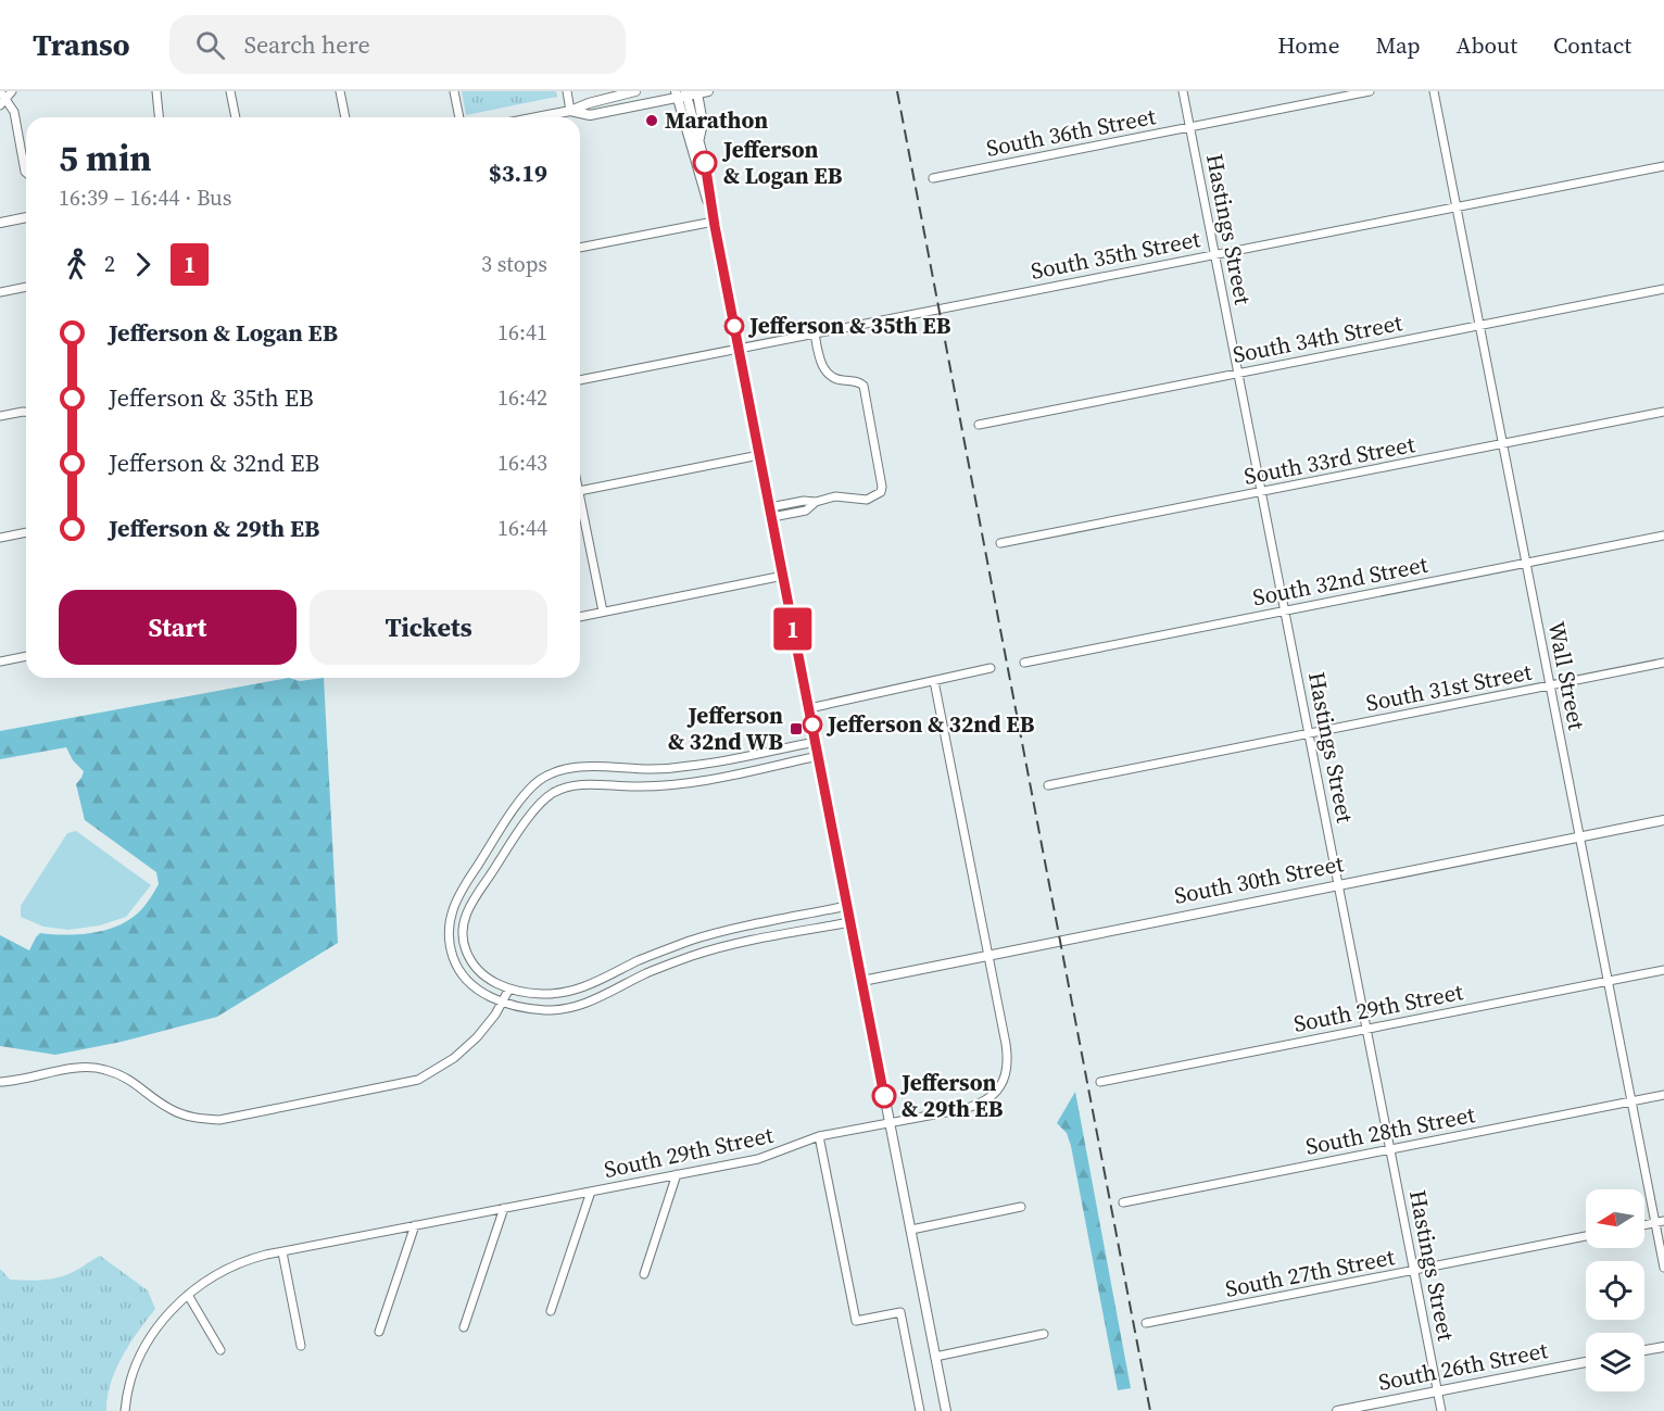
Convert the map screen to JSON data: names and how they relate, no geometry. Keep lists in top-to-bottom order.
{
  "streets": {
    "street": [
      "South 36th Street",
      "Hastings Street",
      "South 35th Street",
      "South 34th Street",
      "South 33rd Street",
      "South 32nd Street",
      "Wall Street",
      "South 31st Street",
      "South 30th Street",
      "South 29th Street",
      "South 28th Street",
      "South 27th Street",
      "South 26th Street"
    ]
  },
  "crossings": [
    ["South 36th Street", "Hastings Street"],
    ["Hastings Street", "South 35th Street"],
    ["Hastings Street", "South 34th Street"],
    ["Hastings Street", "South 33rd Street"],
    ["Hastings Street", "South 32nd Street"],
    ["Hastings Street", "South 31st Street"],
    ["Hastings Street", "South 30th Street"],
    ["Hastings Street", "South 29th Street"],
    ["Hastings Street", "South 28th Street"],
    ["Hastings Street", "South 27th Street"],
    ["Hastings Street", "South 26th Street"],
    ["South 35th Street", "Wall Street"],
    ["South 34th Street", "Wall Street"],
    ["South 33rd Street", "Wall Street"],
    ["South 32nd Street", "Wall Street"],
    ["Wall Street", "South 31st Street"],
    ["Wall Street", "South 30th Street"],
    ["Wall Street", "South 29th Street"],
    ["Wall Street", "South 28th Street"],
    ["South 30th Street", "South 29th Street"]
  ],
  "places": {
    "other": [
      "Marathon",
      "Jefferson & Logan EB",
      "Jefferson & 35th EB",
      "Jefferson & 32nd EB",
      "Jefferson & 29th EB"
    ],
    "transit": ["Jefferson & 32nd WB"]
  },
  "lines": ["bus line 1"],
  "north": "left",
  "page": {
    "header": "Transo",
    "search": "Search here",
    "nav": [
      "Home",
      "Map",
      "About",
      "Contact"
    ],
    "on_map": "1",
    "heading": ["5 min", "16:39 – 16:44 · Bus", "$3.19"],
    "legs": ["2", "1", "3 stops"],
    "list": [
      {
        "name": "Jefferson & Logan EB",
        "value": "16:41"
      },
      {
        "name": "Jefferson & 35th EB",
        "value": "16:42"
      },
      {
        "name": "Jefferson & 32nd EB",
        "value": "16:43"
      },
      {
        "name": "Jefferson & 29th EB",
        "value": "16:44"
      }
    ],
    "buttons": ["Start", "Tickets"]
  }
}
